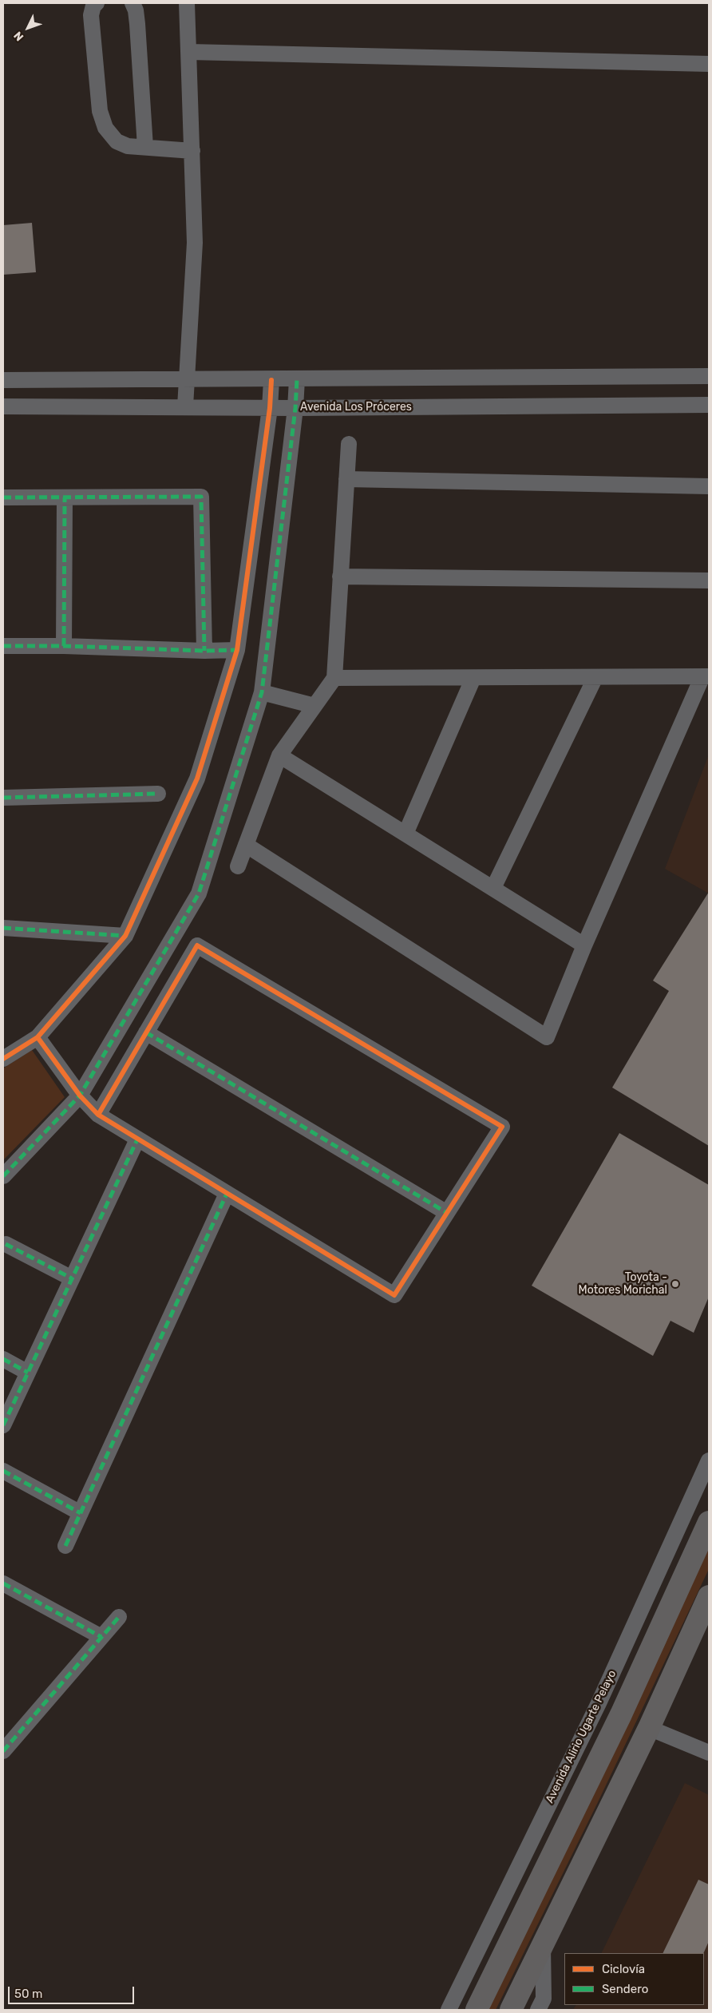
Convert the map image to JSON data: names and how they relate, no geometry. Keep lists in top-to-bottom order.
{
  "streets": {
    "street": ["Avenida Los Próceres", "Avenida Alirio Ugarte Pelayo"]
  },
  "places": ["Toyota - Motores Morichal"],
  "legend": ["Ciclovía", "Sendero"],
  "scale_bar": "50 m",
  "north": "bottom left"
}
